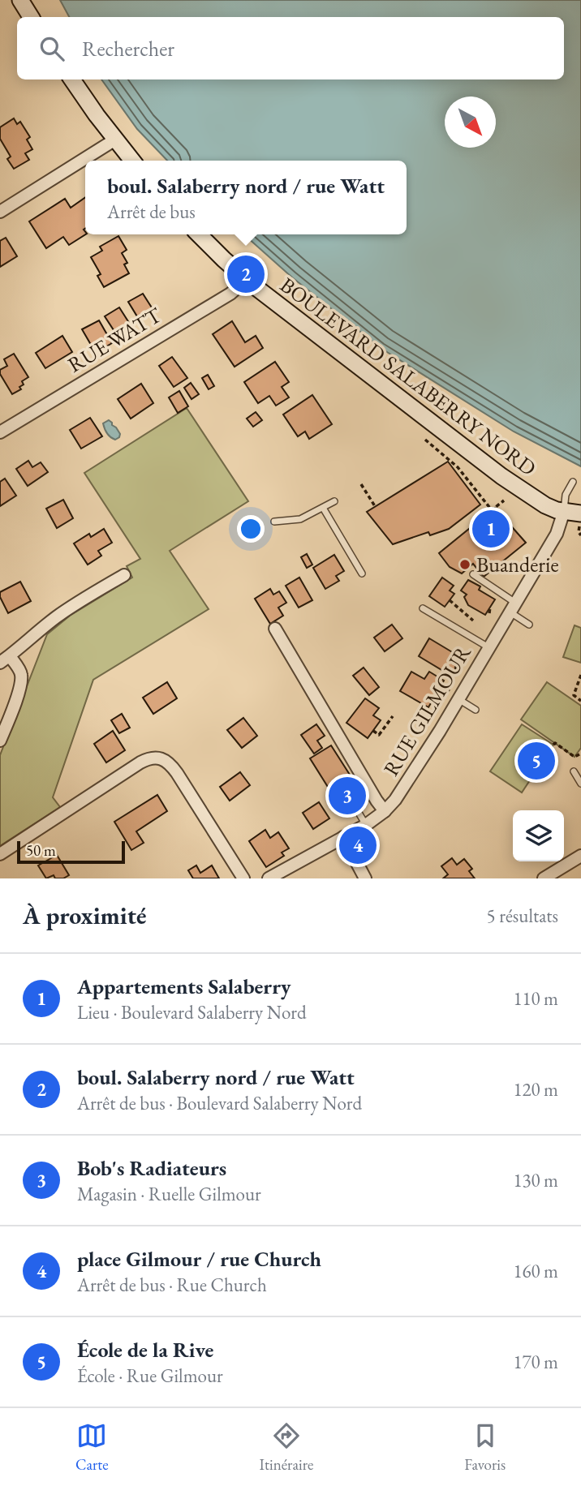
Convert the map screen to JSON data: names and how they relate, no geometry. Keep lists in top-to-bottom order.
{
  "streets": {
    "street": ["RUE WATT", "BOULEVARD SALABERRY NORD", "RUE GILMOUR"]
  },
  "crossings": [
    ["RUE WATT", "BOULEVARD SALABERRY NORD"],
    ["BOULEVARD SALABERRY NORD", "RUE GILMOUR"]
  ],
  "places": ["Buanderie"],
  "scale_bar": "50 m",
  "north": "bottom right",
  "page": {
    "search": "Rechercher",
    "popup": ["boul. Salaberry nord / rue Watt", "Arrêt de bus"],
    "pins": [
      "2",
      "1",
      "5",
      "3",
      "4"
    ],
    "scale": "50 m",
    "heading": ["À proximité", "5 résultats"],
    "list": [
      {
        "mark": "1",
        "name": "Appartements Salaberry",
        "note": "Lieu · Boulevard Salaberry Nord",
        "value": "110 m"
      },
      {
        "mark": "2",
        "name": "boul. Salaberry nord / rue Watt",
        "note": "Arrêt de bus · Boulevard Salaberry Nord",
        "value": "120 m"
      },
      {
        "mark": "3",
        "name": "Bob's Radiateurs",
        "note": "Magasin · Ruelle Gilmour",
        "value": "130 m"
      },
      {
        "mark": "4",
        "name": "place Gilmour / rue Church",
        "note": "Arrêt de bus · Rue Church",
        "value": "160 m"
      },
      {
        "mark": "5",
        "name": "École de la Rive",
        "note": "École · Rue Gilmour",
        "value": "170 m"
      }
    ],
    "nav": ["Carte", "Itinéraire", "Favoris"]
  }
}
